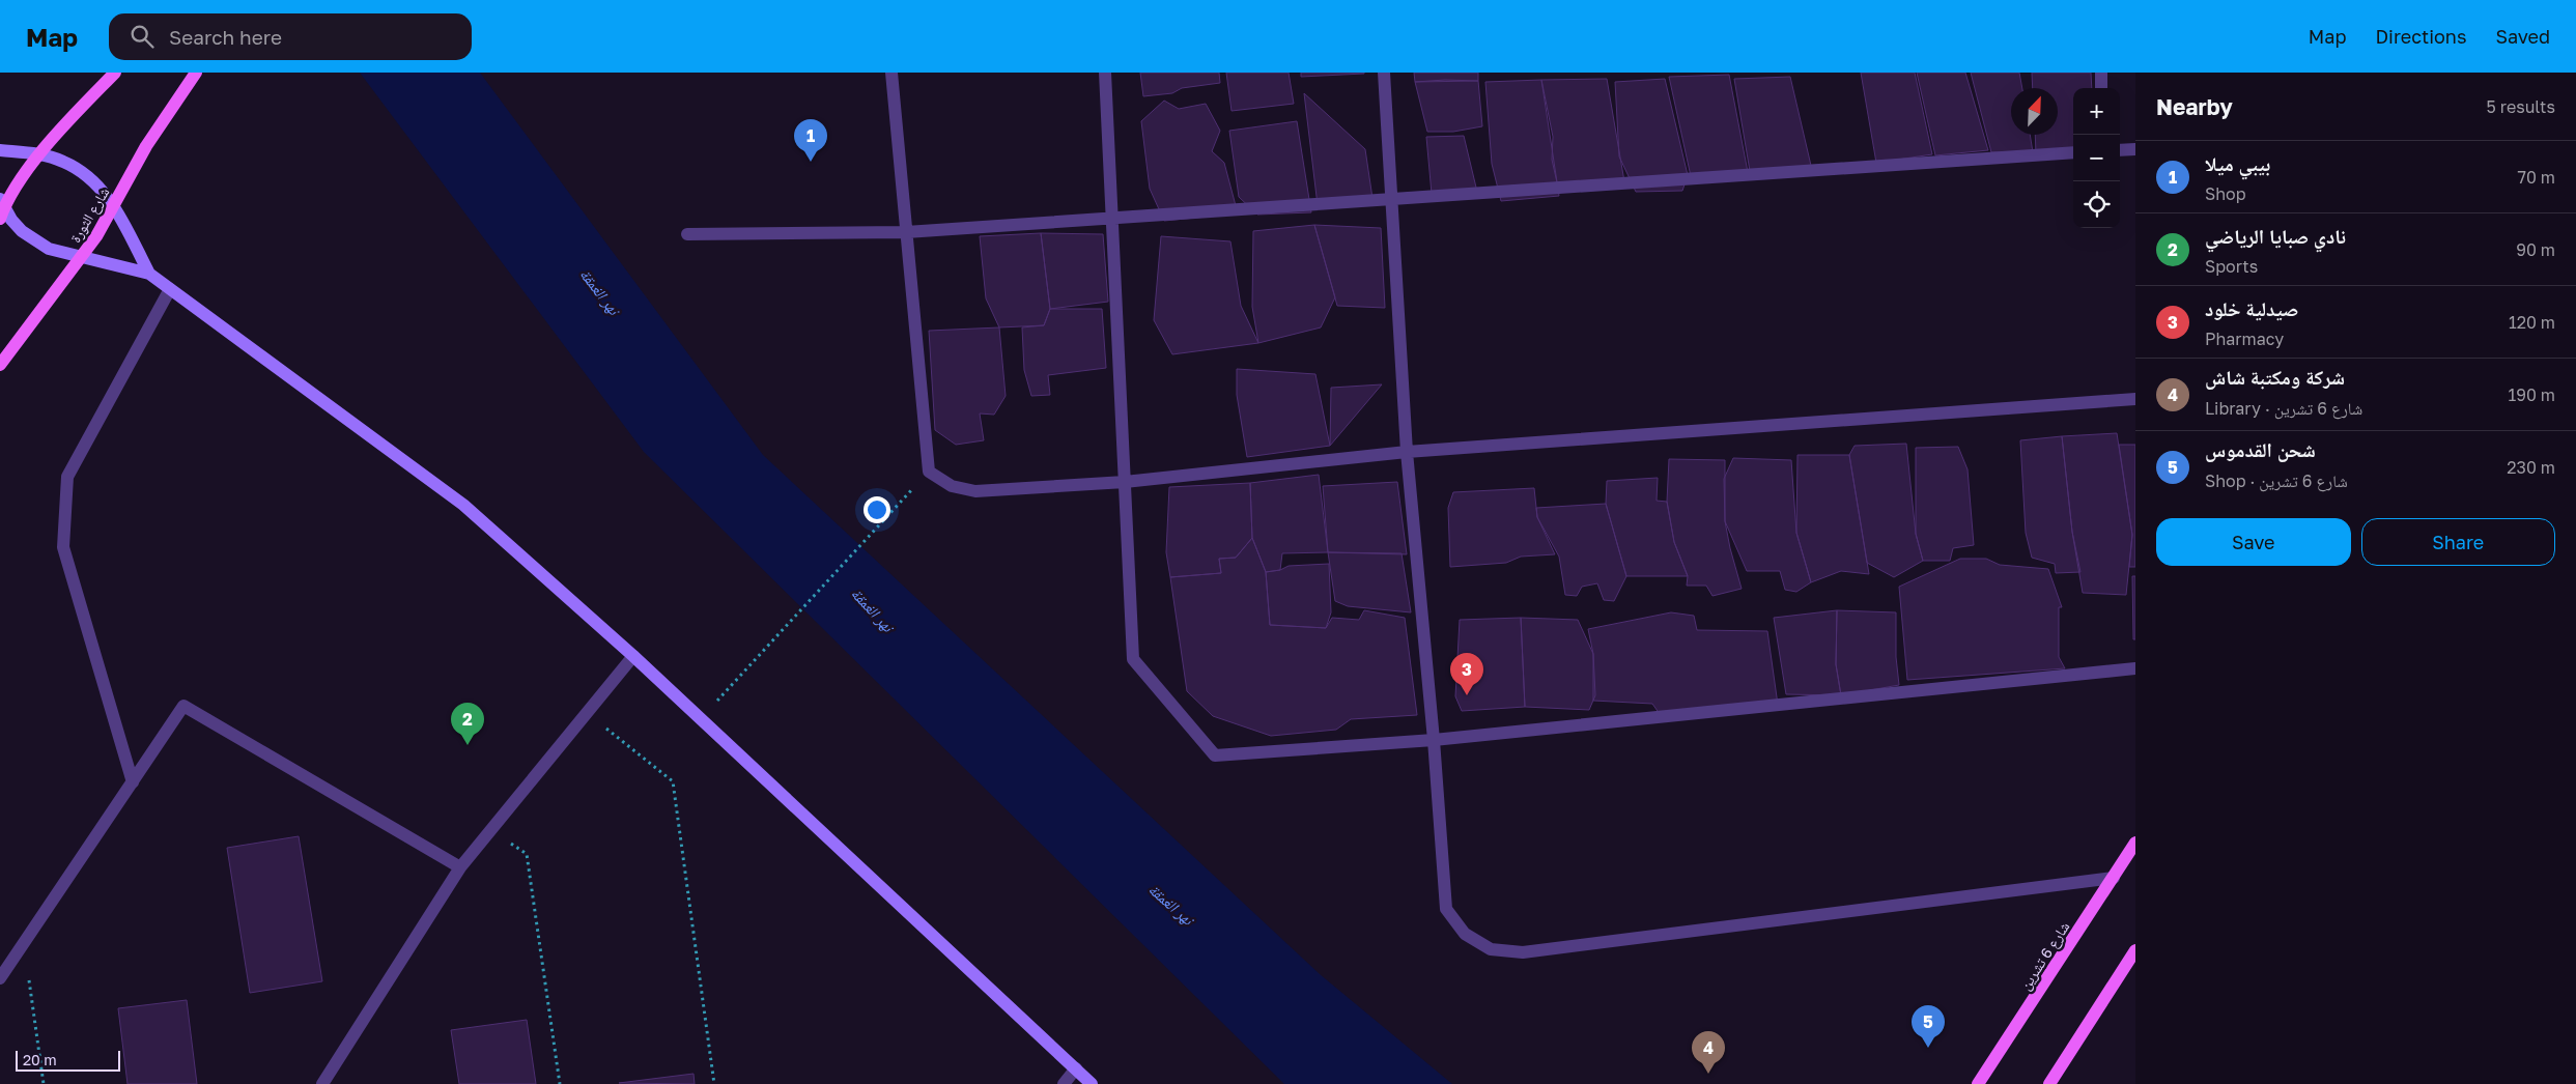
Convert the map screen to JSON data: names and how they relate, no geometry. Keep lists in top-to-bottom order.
{
  "streets": {
    "main road": ["شارع الثورة", "شارع 6 تشرين"]
  },
  "water": ["نهر الغمقة"],
  "scale_bar": "20 m",
  "north": "top right",
  "page": {
    "header": "Map",
    "search": "Search here",
    "nav": ["Map", "Directions", "Saved"],
    "heading": ["Nearby", "5 results"],
    "map_buttons": ["+", "−"],
    "pins": [
      "1",
      "3",
      "2",
      "5",
      "4"
    ],
    "list": [
      {
        "mark": "1",
        "name": "بيبي ميلا",
        "note": "Shop",
        "value": "70 m"
      },
      {
        "mark": "2",
        "name": "نادي صبايا الرياضي",
        "note": "Sports",
        "value": "90 m"
      },
      {
        "mark": "3",
        "name": "صيدلية خلود",
        "note": "Pharmacy",
        "value": "120 m"
      },
      {
        "mark": "4",
        "name": "شركة ومكتبة شاش",
        "note": "Library · شارع 6 تشرين",
        "value": "190 m"
      },
      {
        "mark": "5",
        "name": "شحن القدموس",
        "note": "Shop · شارع 6 تشرين",
        "value": "230 m"
      }
    ],
    "buttons": ["Save", "Share"],
    "scale": "20 m"
  }
}
